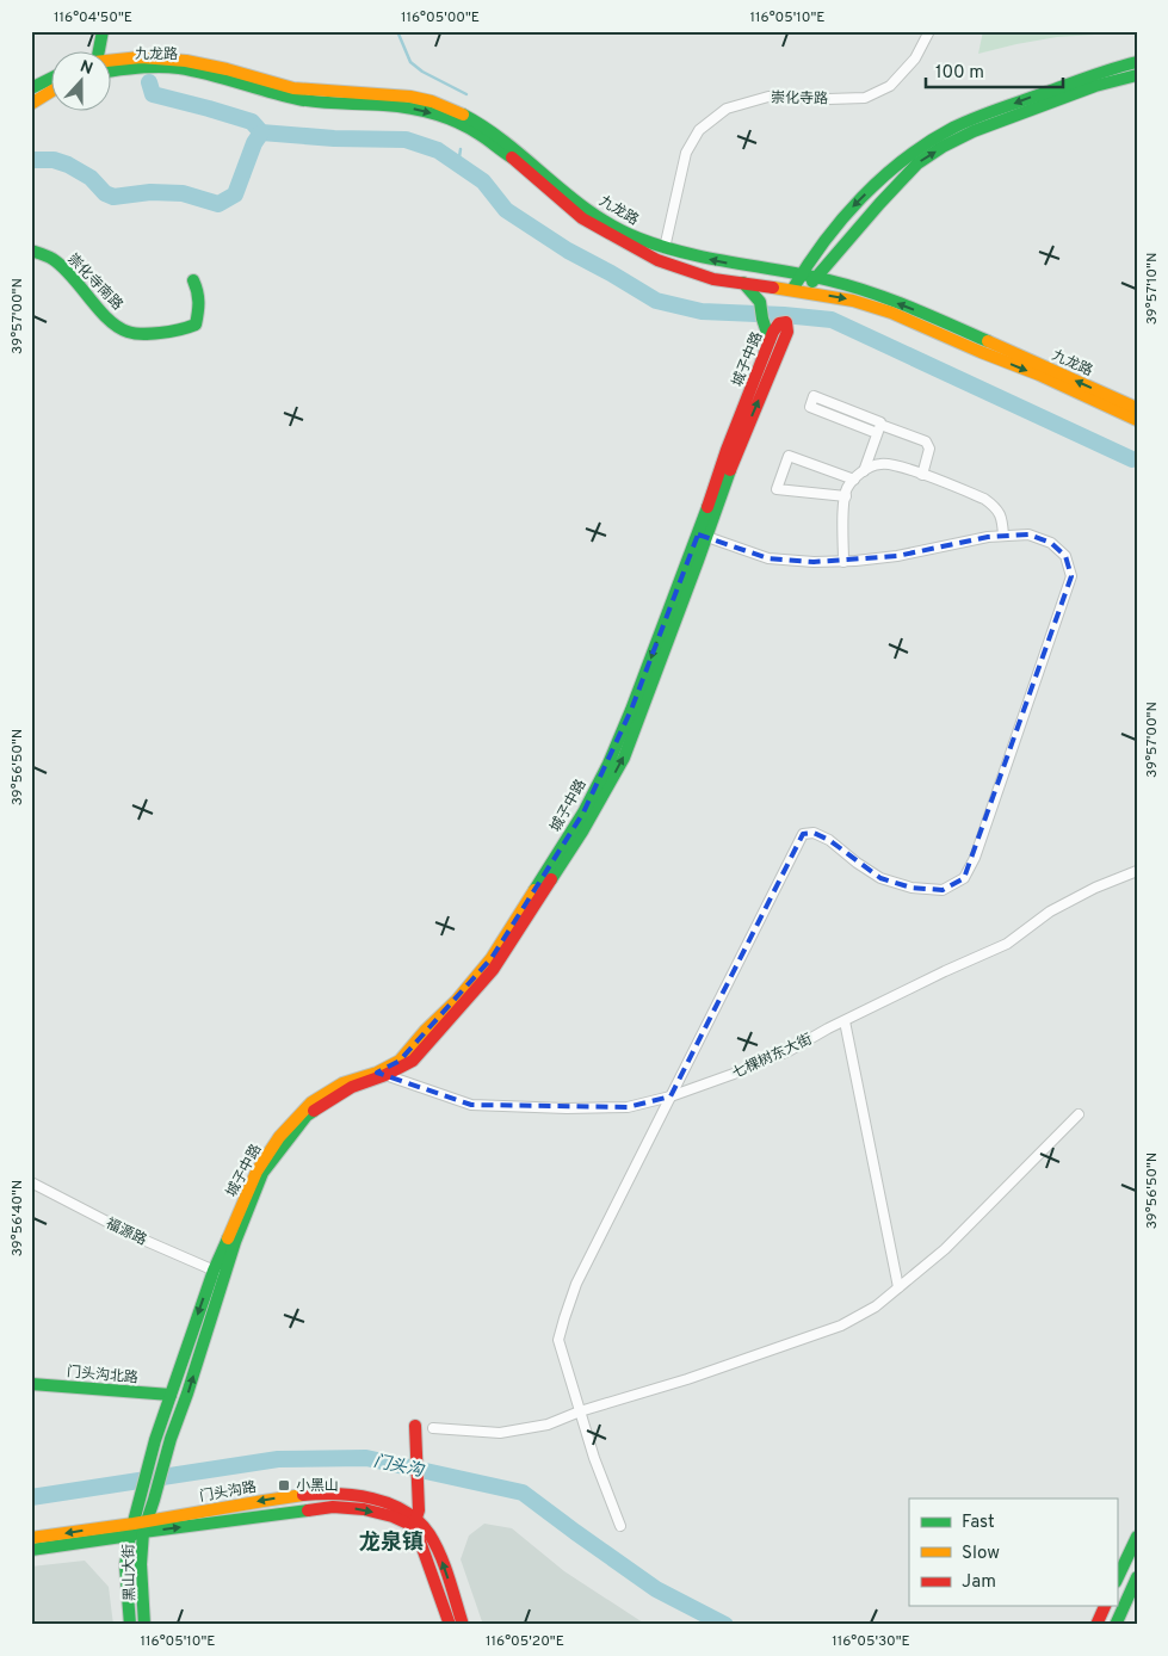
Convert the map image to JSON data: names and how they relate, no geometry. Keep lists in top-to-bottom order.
{
  "streets": {
    "main road": [
      "九龙路",
      "崇化寺南路",
      "城子中路",
      "门头沟北路",
      "门头沟路",
      "黑山大街"
    ],
    "street": ["崇化寺路", "七棵树东大街", "福源路"]
  },
  "crossings": [
    ["九龙路", "崇化寺路"],
    ["城子中路", "七棵树东大街"],
    ["城子中路", "福源路"],
    ["城子中路", "门头沟北路"],
    ["城子中路", "门头沟路"],
    ["城子中路", "黑山大街"],
    ["门头沟路", "黑山大街"]
  ],
  "districts": ["龙泉镇"],
  "water": ["门头沟"],
  "places": {
    "transit": ["小黑山"]
  },
  "legend": ["Fast", "Slow", "Jam"],
  "scale_bar": "100 m",
  "north": "top",
  "coordinates": [
    "116°04'50\"E",
    "116°05'00\"E",
    "116°05'10\"E",
    "39°57'10\"N",
    "39°57'00\"N",
    "39°56'50\"N",
    "39°56'40\"N",
    "116°05'20\"E",
    "116°05'30\"E"
  ]
}
